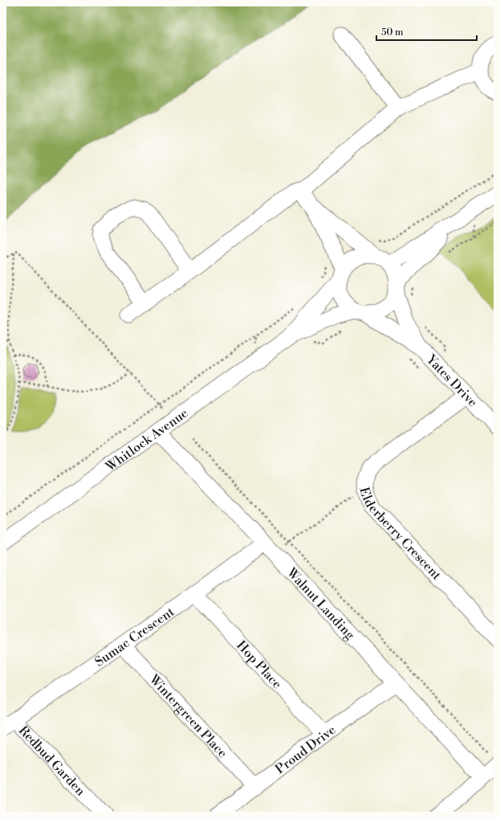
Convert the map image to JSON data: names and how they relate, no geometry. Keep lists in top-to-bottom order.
{
  "streets": {
    "street": [
      "Yates Drive",
      "Whitlock Avenue",
      "Elderberry Crescent",
      "Walnut Landing",
      "Sumac Crescent",
      "Hop Place",
      "Wintergreen Place",
      "Proud Drive",
      "Redbud Garden"
    ]
  },
  "crossings": [
    ["Yates Drive", "Whitlock Avenue"],
    ["Yates Drive", "Elderberry Crescent"],
    ["Whitlock Avenue", "Walnut Landing"],
    ["Walnut Landing", "Sumac Crescent"],
    ["Walnut Landing", "Proud Drive"],
    ["Sumac Crescent", "Hop Place"],
    ["Sumac Crescent", "Wintergreen Place"],
    ["Sumac Crescent", "Redbud Garden"],
    ["Hop Place", "Proud Drive"],
    ["Wintergreen Place", "Proud Drive"]
  ],
  "scale_bar": "50 m"
}
